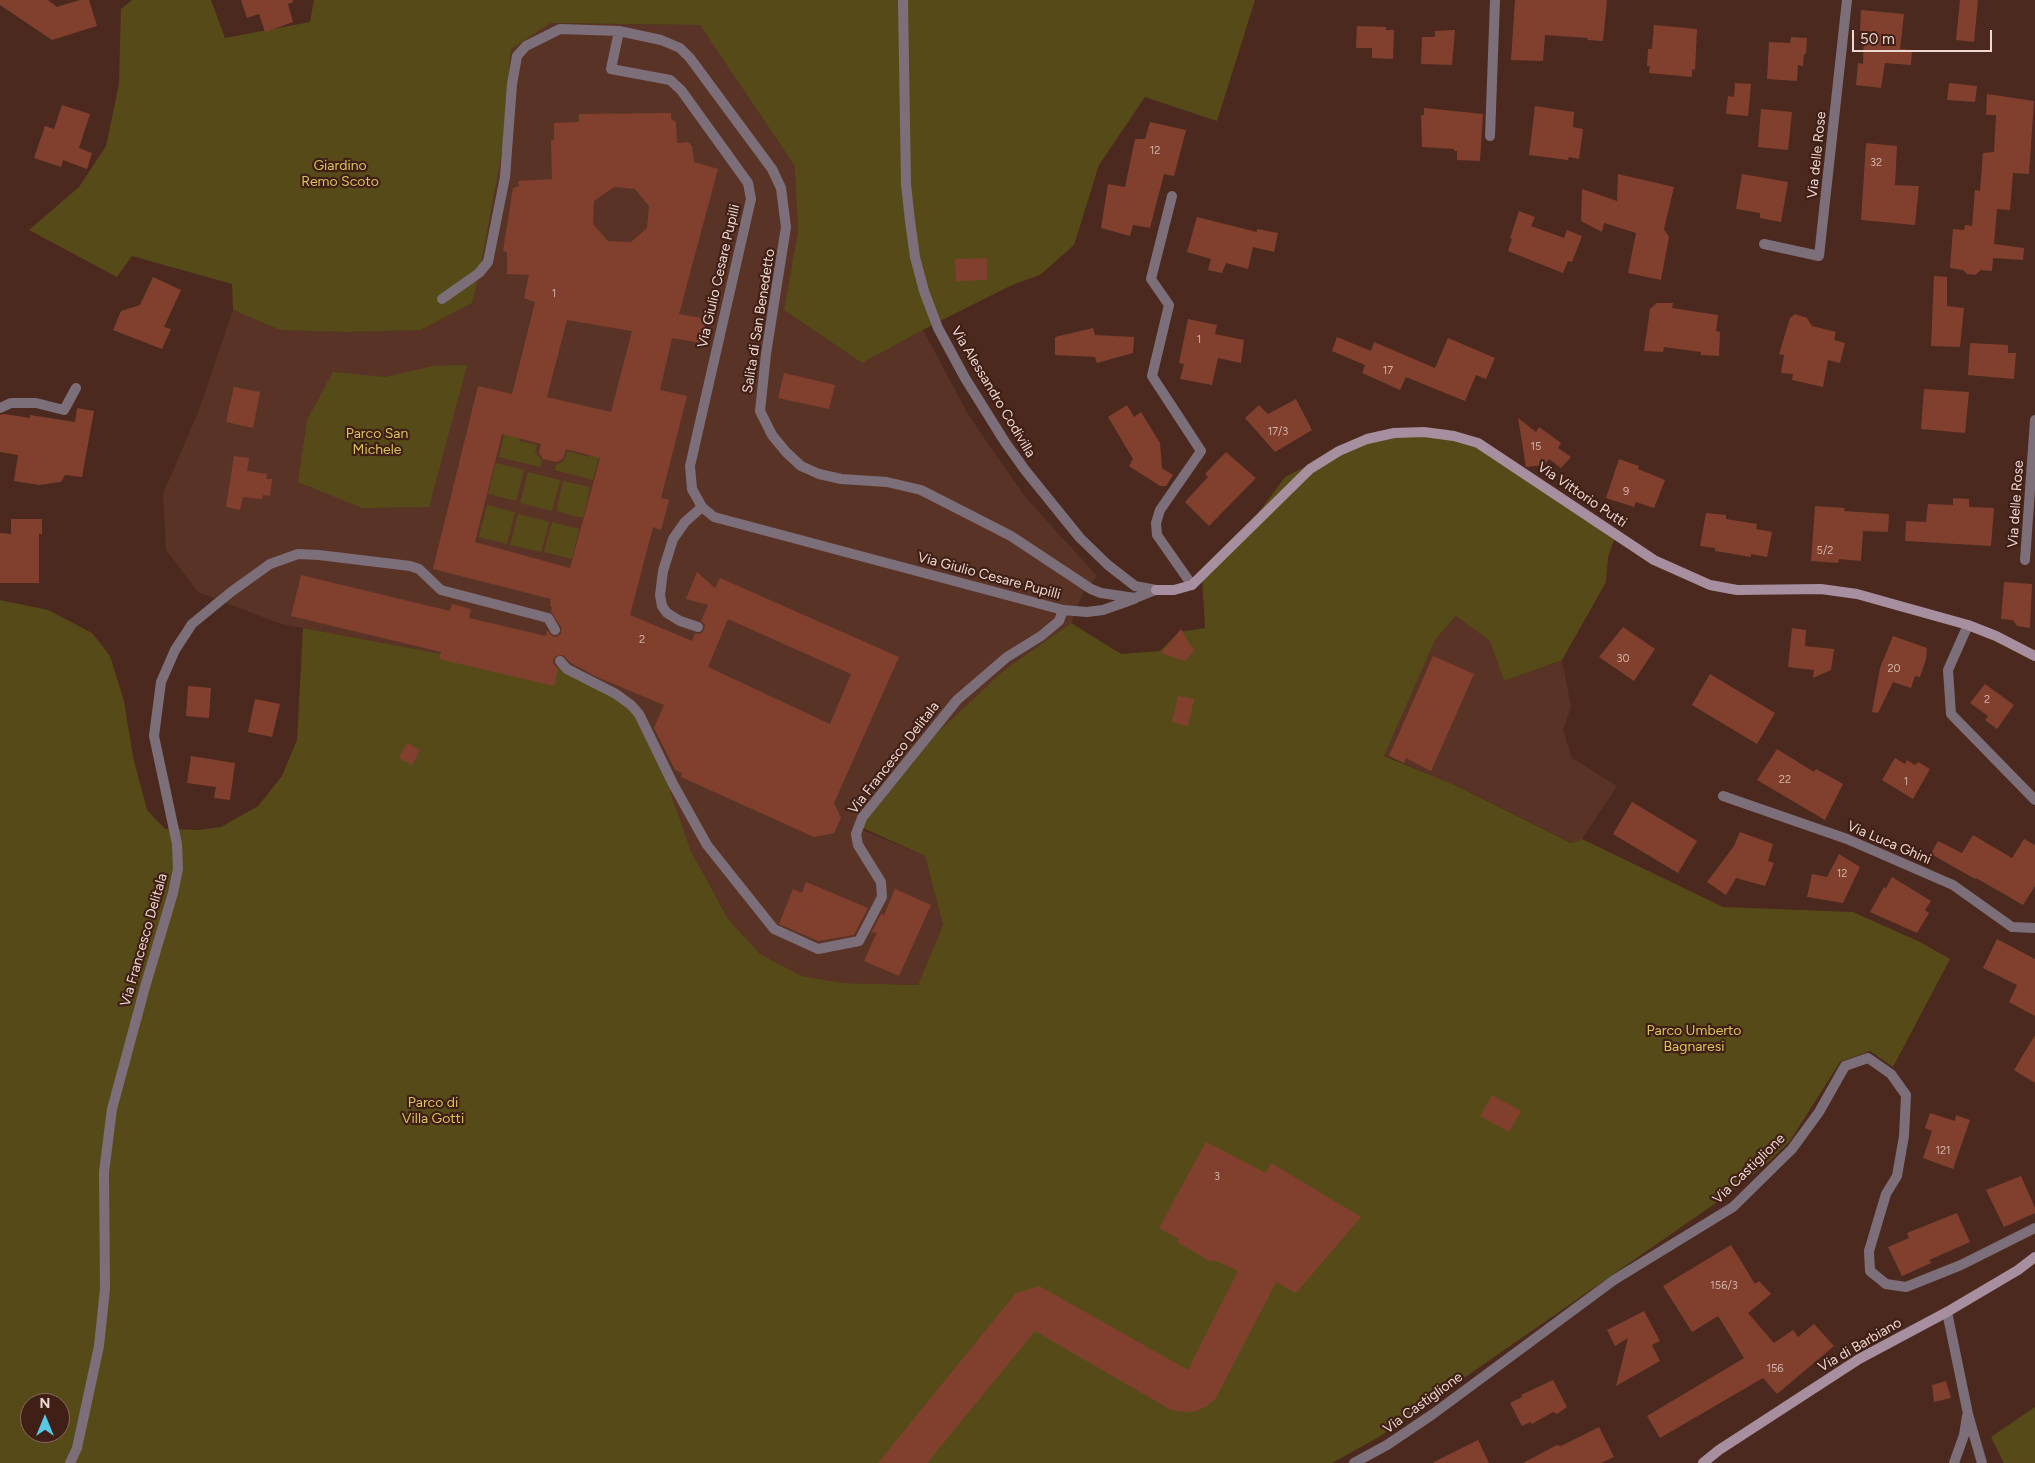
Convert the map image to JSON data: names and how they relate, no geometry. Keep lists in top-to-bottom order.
{
  "streets": {
    "street": [
      "Via delle Rose",
      "Via Giulio Cesare Pupilli",
      "Salita di San Benedetto",
      "Via Alessandro Codivilla",
      "Via Vittorio Putti",
      "Via Francesco Delitala",
      "Via Luca Ghini",
      "Via Castiglione",
      "Via di Barbiano"
    ]
  },
  "crossings": [
    ["Via Giulio Cesare Pupilli", "Salita di San Benedetto"],
    ["Via Giulio Cesare Pupilli", "Via Alessandro Codivilla"],
    ["Via Giulio Cesare Pupilli", "Via Francesco Delitala"]
  ],
  "parks": [
    "Giardino Remo Scoto",
    "Parco San Michele",
    "Parco Umberto Bagnaresi",
    "Parco di Villa Gotti"
  ],
  "house_numbers": [
    "12",
    "32",
    "1",
    "1",
    "17",
    "17/3",
    "15",
    "9",
    "5/2",
    "2",
    "30",
    "20",
    "2",
    "22",
    "1",
    "12",
    "121",
    "3",
    "156/3",
    "156"
  ],
  "scale_bar": "50 m",
  "north": "top"
}
